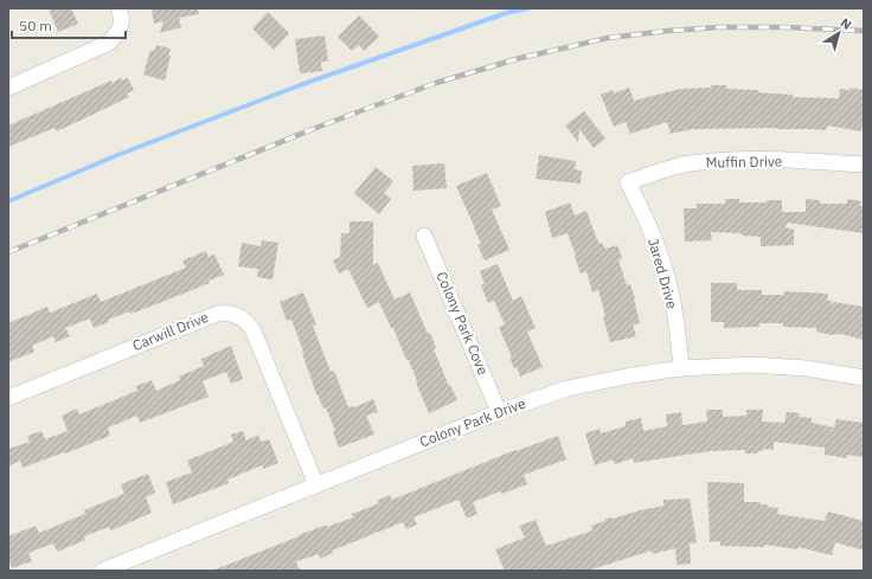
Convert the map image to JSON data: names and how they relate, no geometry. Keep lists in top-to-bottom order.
{
  "streets": {
    "street": [
      "Muffin Drive",
      "Jared Drive",
      "Colony Park Cove",
      "Carwill Drive",
      "Colony Park Drive"
    ]
  },
  "crossings": [
    ["Muffin Drive", "Jared Drive"],
    ["Jared Drive", "Colony Park Drive"],
    ["Colony Park Cove", "Colony Park Drive"],
    ["Carwill Drive", "Colony Park Drive"]
  ],
  "scale_bar": "50 m",
  "north": "top right"
}
